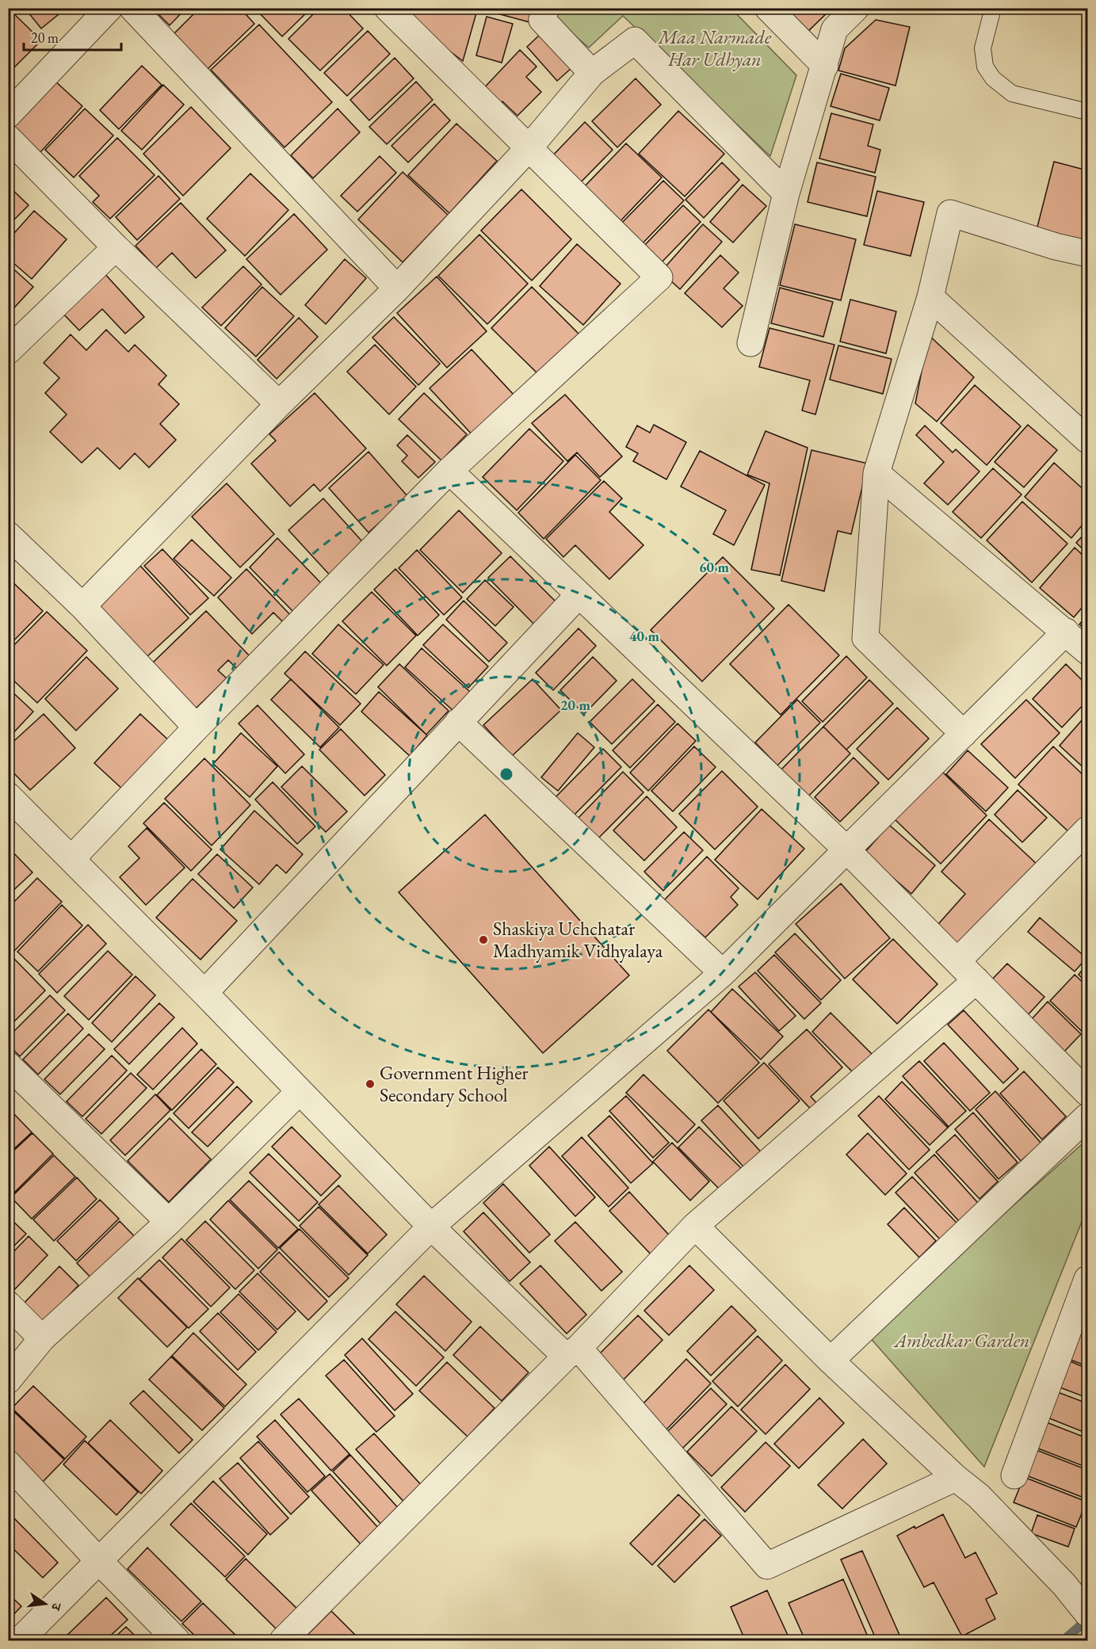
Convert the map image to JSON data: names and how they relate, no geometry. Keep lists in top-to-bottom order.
{
  "parks": ["Maa Narmade Har Udhyan", "Ambedkar Garden"],
  "places": ["Shaskiya Uchchatar Madhyamik Vidhyalaya", "Government Higher Secondary School"],
  "scale_bar": "20 m",
  "north": "right",
  "rings": ["60 m", "40 m", "20 m"]
}
